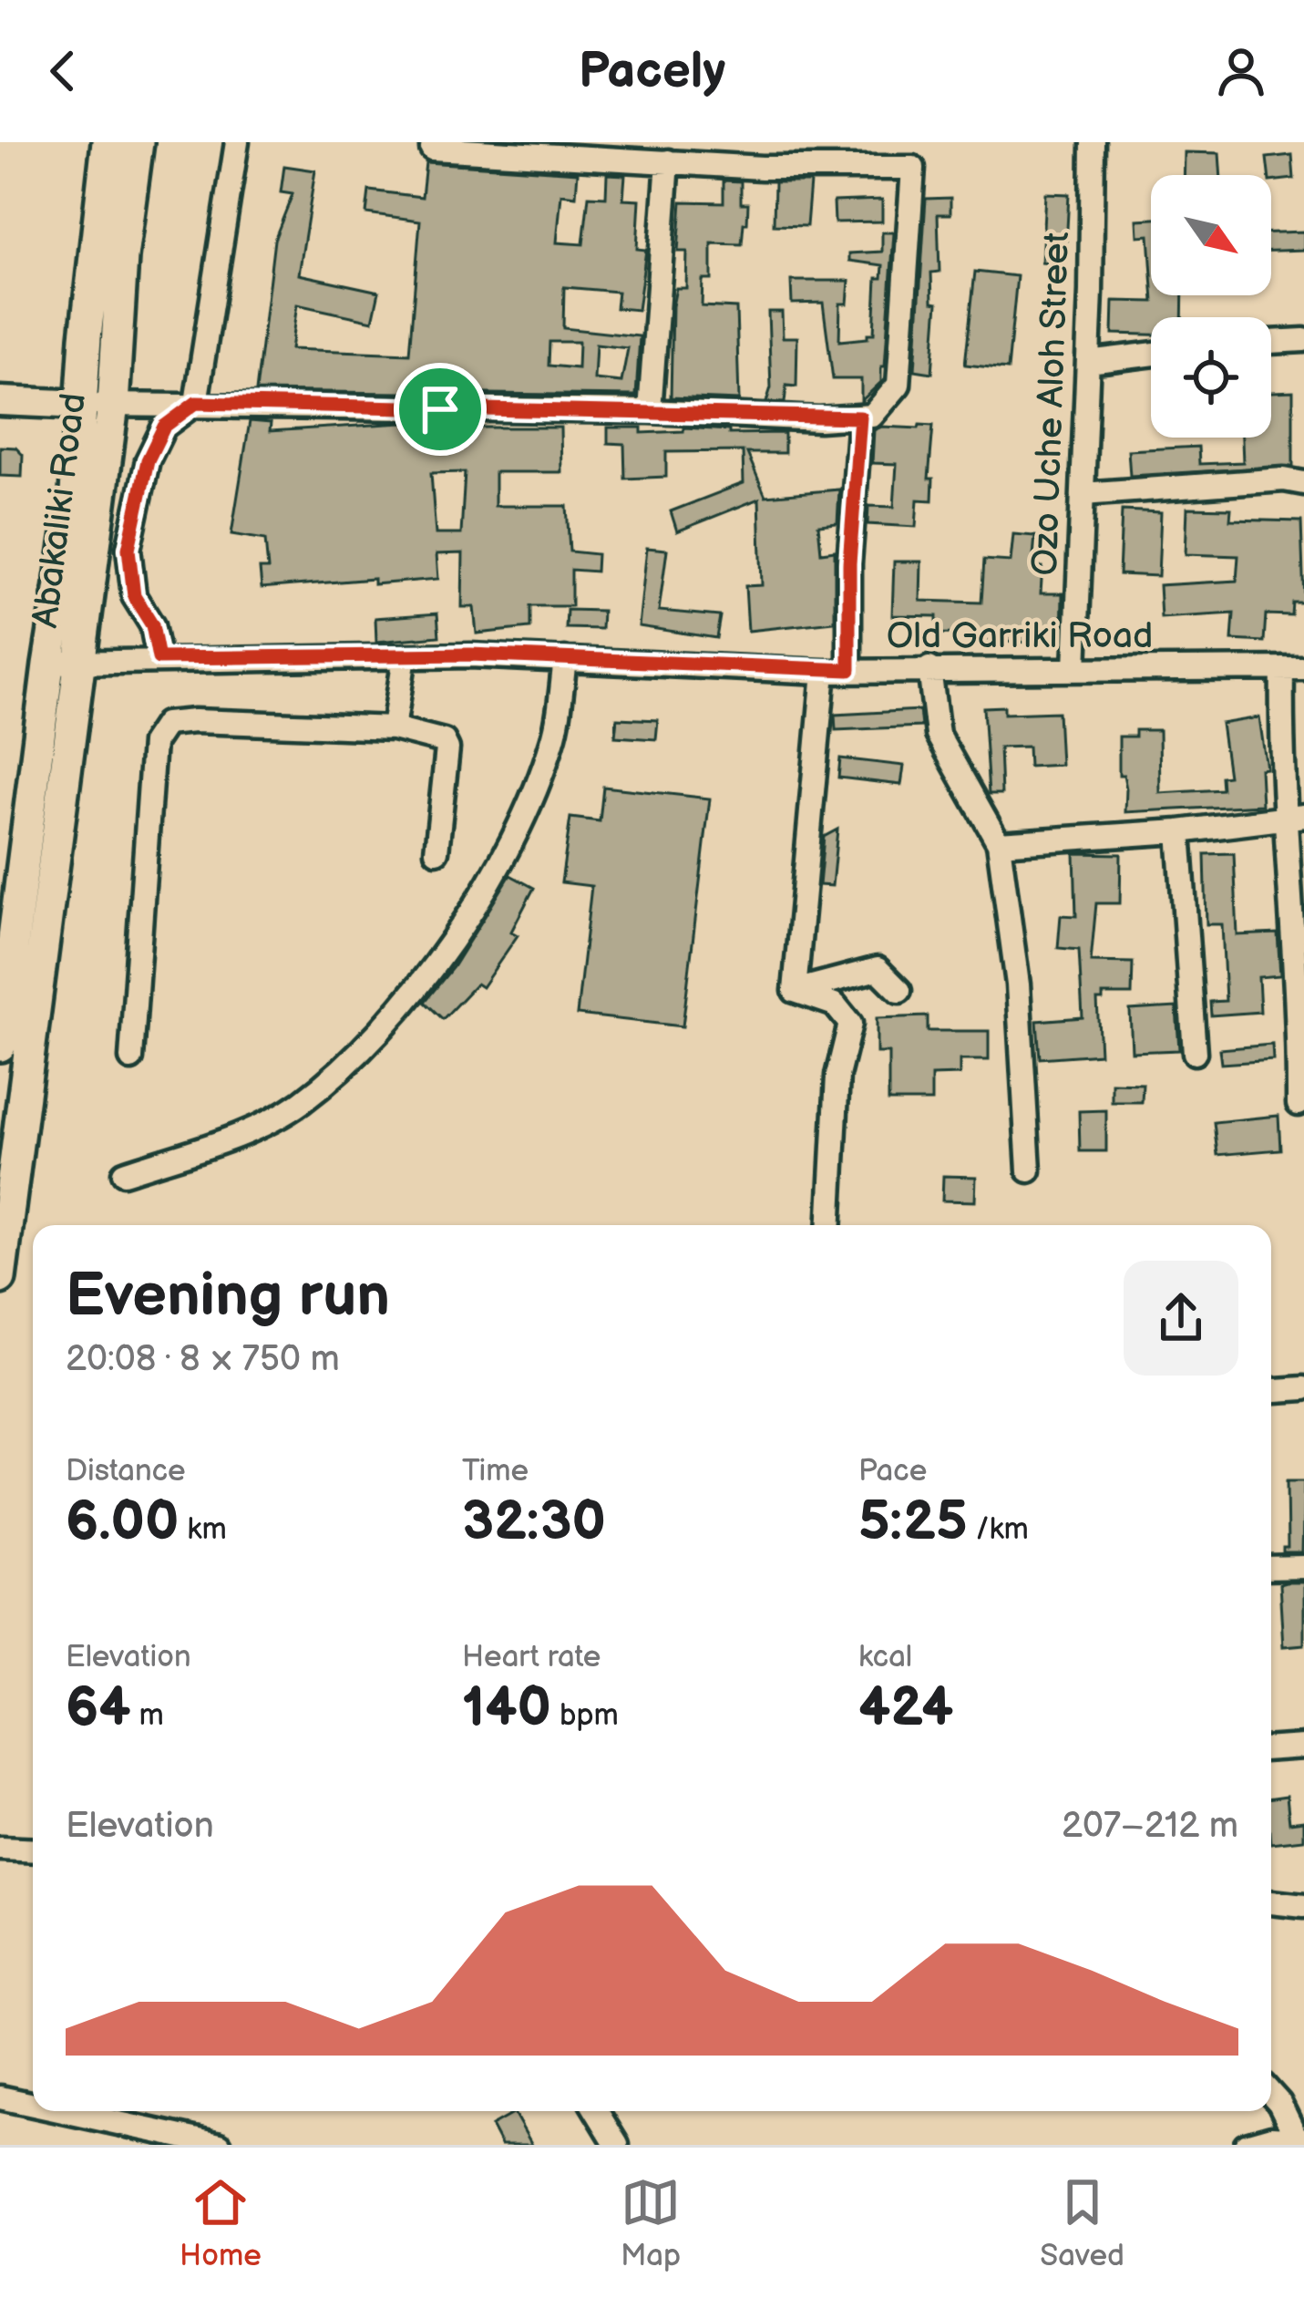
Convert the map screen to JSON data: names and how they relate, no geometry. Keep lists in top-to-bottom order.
{
  "streets": {
    "highway": ["Abakaliki Road"],
    "street": ["Ozo Uche Aloh Street", "Old Garriki Road"]
  },
  "crossings": [
    ["Ozo Uche Aloh Street", "Old Garriki Road"],
    ["Abakaliki Road", "Old Garriki Road"]
  ],
  "north": "bottom right",
  "page": {
    "header": "Pacely",
    "heading": ["Evening run", "20:08 · 8 × 750 m"],
    "stats": [
      ["Distance", "6.00 km"],
      ["Time", "32:30"],
      ["Pace", "5:25 /km"],
      ["Elevation", "64 m"],
      ["Heart rate", "140 bpm"],
      ["kcal", "424"]
    ],
    "chart": ["Elevation", "207–212 m"],
    "tabs": ["Home", "Map", "Saved"]
  }
}
